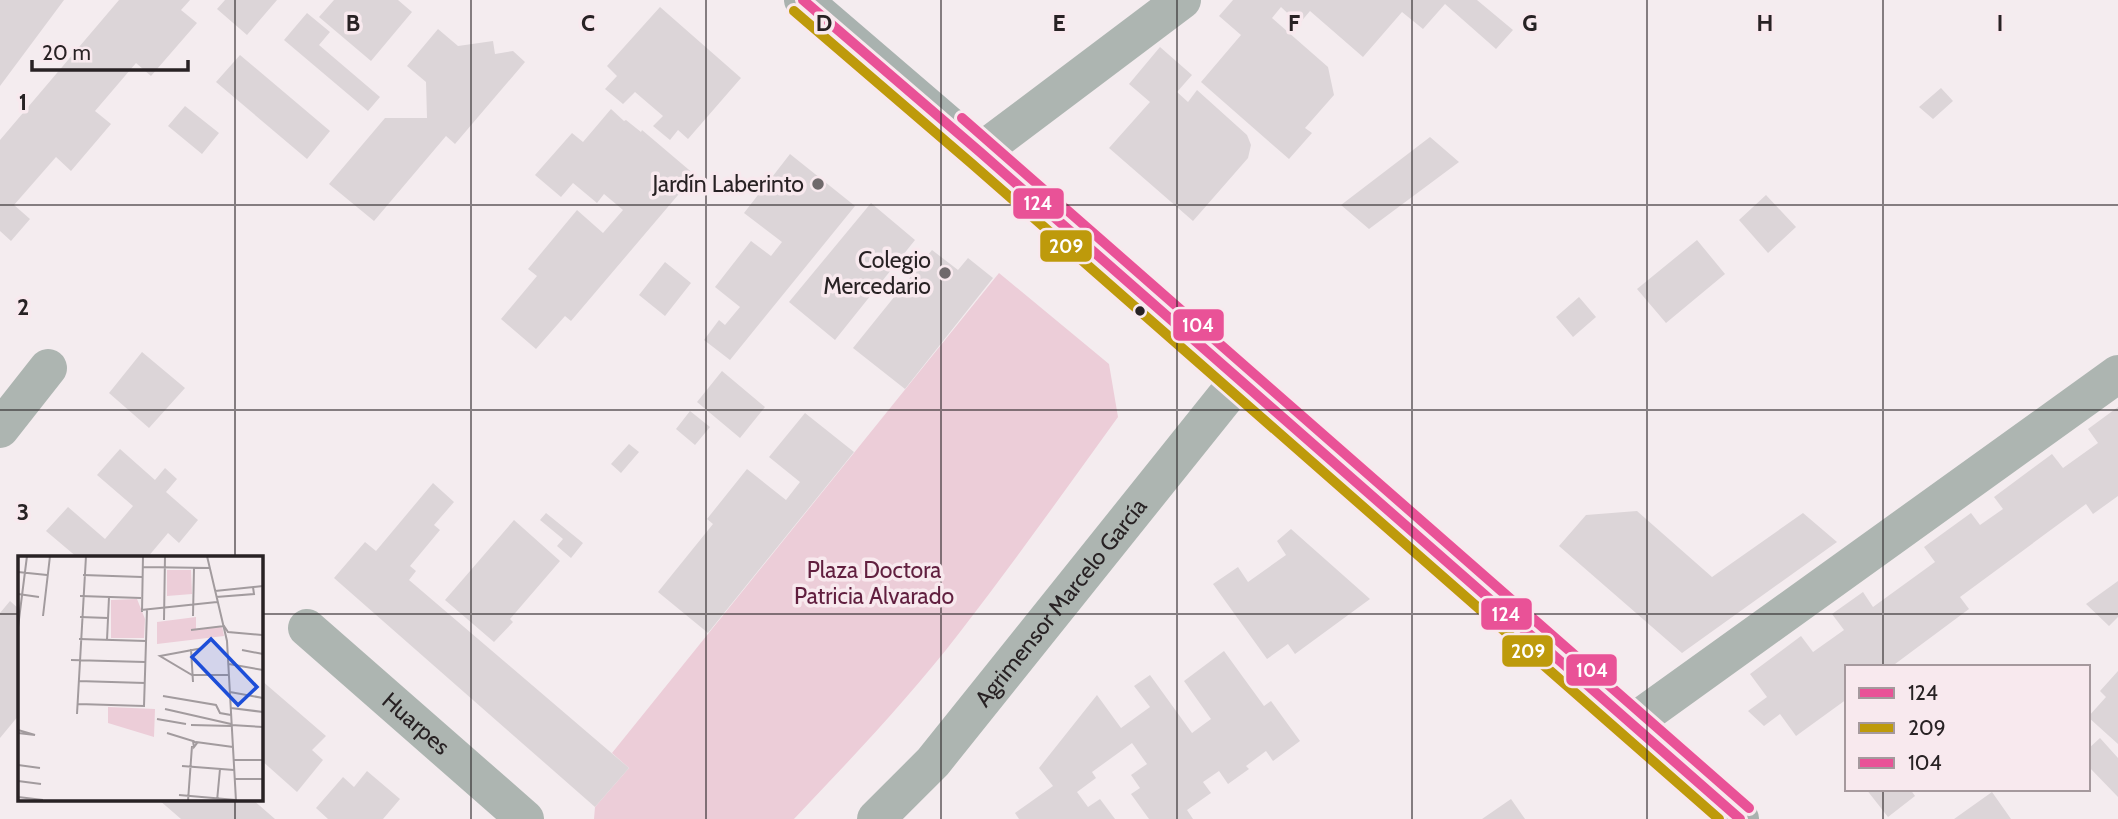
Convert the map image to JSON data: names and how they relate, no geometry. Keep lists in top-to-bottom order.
{
  "streets": {
    "street": ["Agrimensor Marcelo García", "Huarpes"]
  },
  "parks": ["Plaza Doctora Patricia Alvarado"],
  "places": ["Jardín Laberinto", "Colegio Mercedario"],
  "lines": ["transit line 124", "transit line 209", "transit line 104"],
  "legend": ["124", "209", "104"],
  "scale_bar": "20 m",
  "grid": {
    "columns": [
      "B",
      "C",
      "D",
      "E",
      "F",
      "G",
      "H",
      "I"
    ],
    "rows": ["1", "2", "3"]
  }
}
